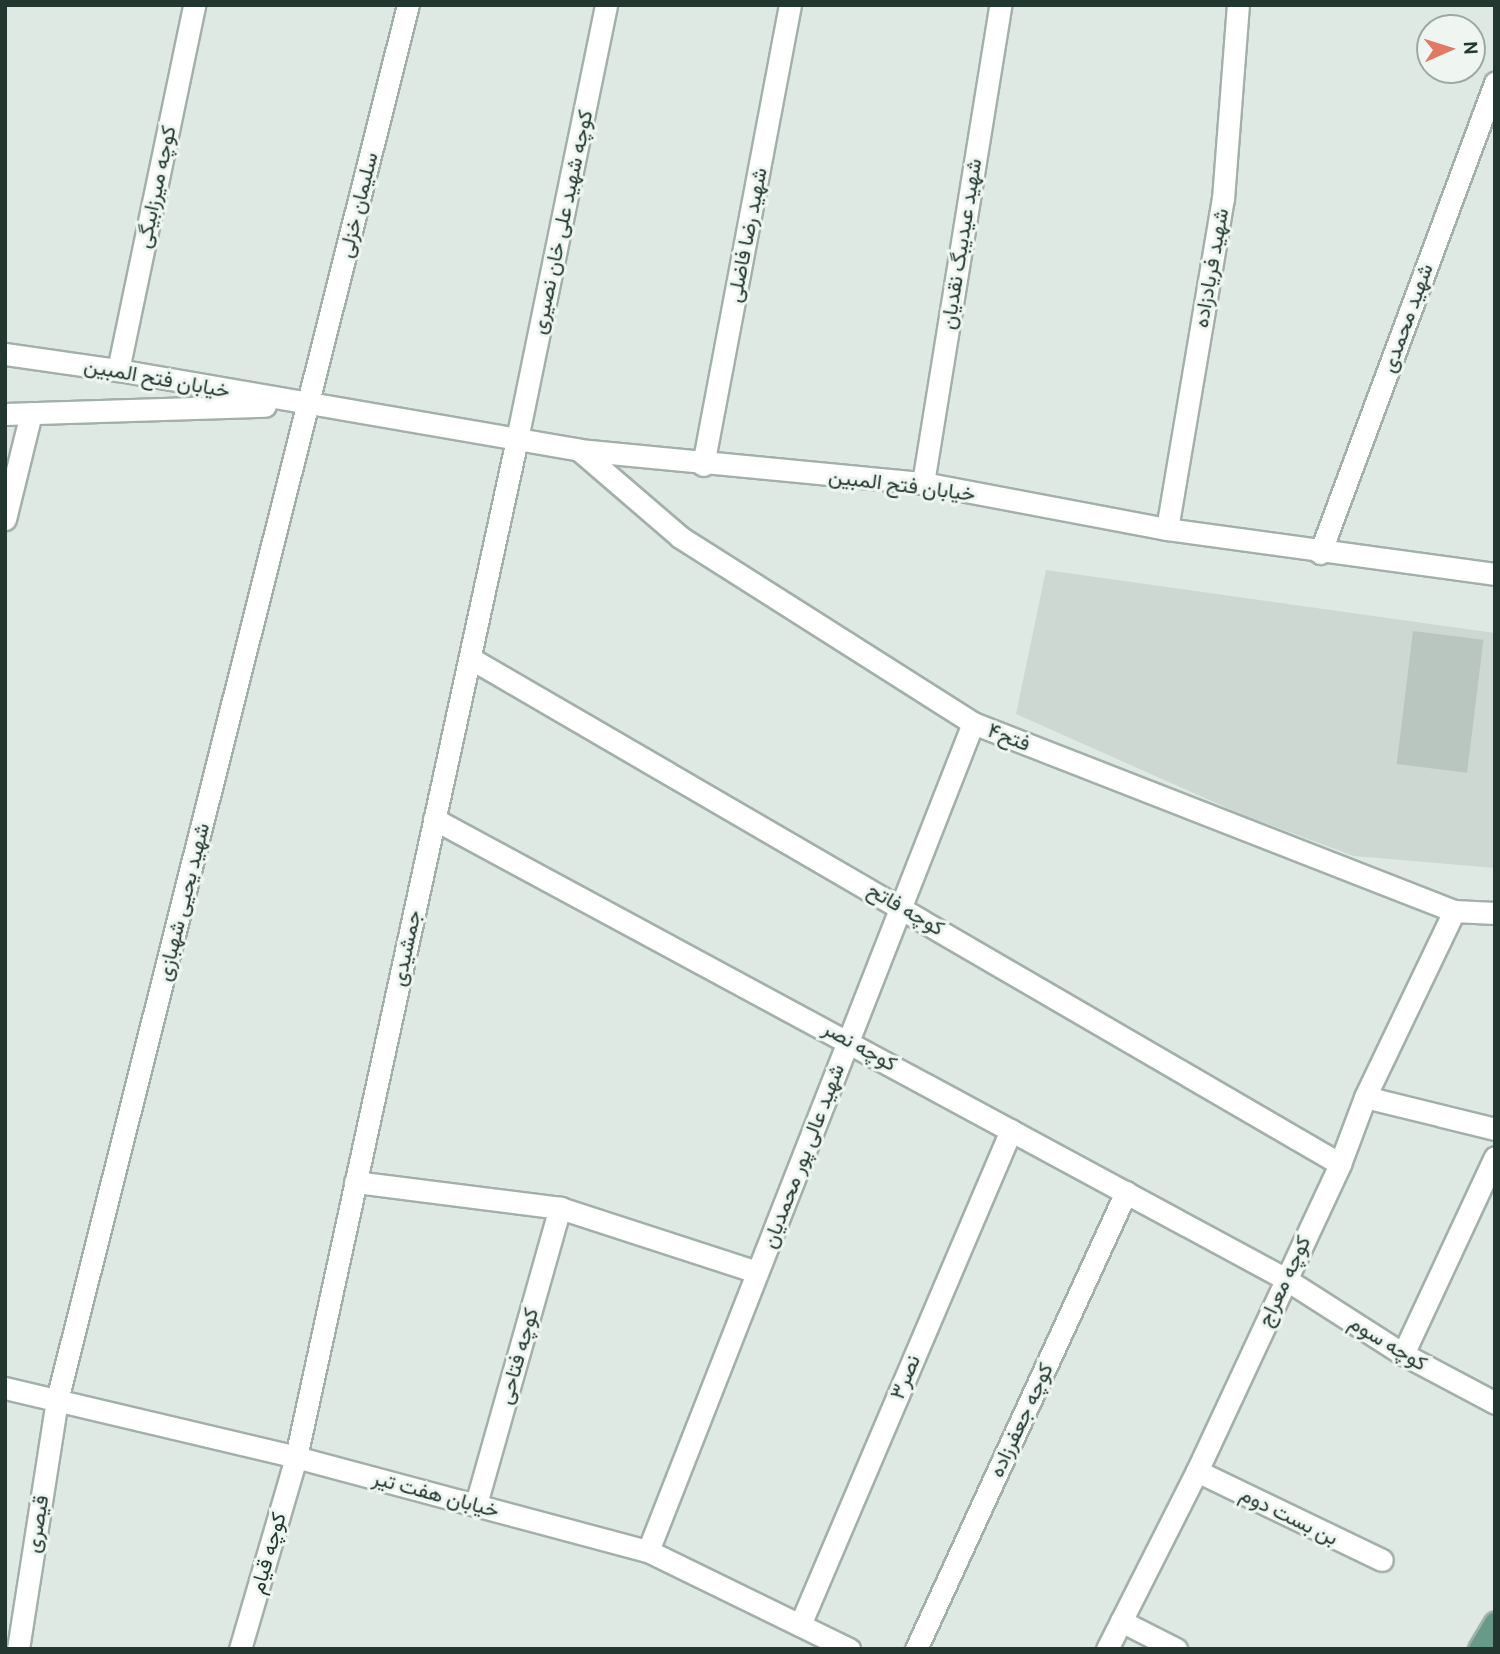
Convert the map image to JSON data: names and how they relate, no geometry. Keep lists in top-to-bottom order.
{
  "streets": {
    "street": [
      "کوچه میرزابیگی",
      "سلیمان خزلی",
      "کوچه شهید علی خان نصیری",
      "شهید رضا فاضلی",
      "شهید عیدیبگ نقدیان",
      "شهید فریادزاده",
      "شهید محمدی",
      "خیابان فتح المبین",
      "فتح۴",
      "شهید یحیی شهبازی",
      "کوچه فاتح",
      "جمشیدی",
      "کوچه نصر",
      "شهید عالی پور محمدیان",
      "کوچه معراج",
      "کوچه سوم",
      "کوچه فتاحی",
      "نصر۳",
      "کوچه جعفرزاده",
      "خیابان هفت تیر",
      "بن بست دوم",
      "قیصری",
      "کوچه قیام"
    ]
  },
  "crossings": [
    ["کوچه میرزابیگی", "خیابان فتح المبین"],
    ["سلیمان خزلی", "خیابان فتح المبین"],
    ["سلیمان خزلی", "شهید یحیی شهبازی"],
    ["کوچه شهید علی خان نصیری", "خیابان فتح المبین"],
    ["کوچه شهید علی خان نصیری", "جمشیدی"],
    ["شهید رضا فاضلی", "خیابان فتح المبین"],
    ["شهید عیدیبگ نقدیان", "خیابان فتح المبین"],
    ["شهید فریادزاده", "خیابان فتح المبین"],
    ["شهید محمدی", "خیابان فتح المبین"],
    ["خیابان فتح المبین", "فتح۴"],
    ["خیابان فتح المبین", "شهید یحیی شهبازی"],
    ["خیابان فتح المبین", "جمشیدی"],
    ["فتح۴", "شهید عالی پور محمدیان"],
    ["فتح۴", "کوچه معراج"],
    ["شهید یحیی شهبازی", "خیابان هفت تیر"],
    ["شهید یحیی شهبازی", "قیصری"],
    ["کوچه فاتح", "جمشیدی"],
    ["کوچه فاتح", "شهید عالی پور محمدیان"],
    ["کوچه فاتح", "کوچه معراج"],
    ["جمشیدی", "کوچه نصر"],
    ["جمشیدی", "خیابان هفت تیر"],
    ["جمشیدی", "کوچه قیام"],
    ["کوچه نصر", "شهید عالی پور محمدیان"],
    ["کوچه نصر", "کوچه معراج"],
    ["کوچه نصر", "کوچه سوم"],
    ["کوچه نصر", "نصر۳"],
    ["کوچه نصر", "کوچه جعفرزاده"],
    ["شهید عالی پور محمدیان", "خیابان هفت تیر"],
    ["کوچه معراج", "کوچه سوم"],
    ["کوچه معراج", "بن بست دوم"],
    ["کوچه فتاحی", "خیابان هفت تیر"],
    ["نصر۳", "خیابان هفت تیر"],
    ["خیابان هفت تیر", "قیصری"],
    ["خیابان هفت تیر", "کوچه قیام"]
  ],
  "north": "right"
}
